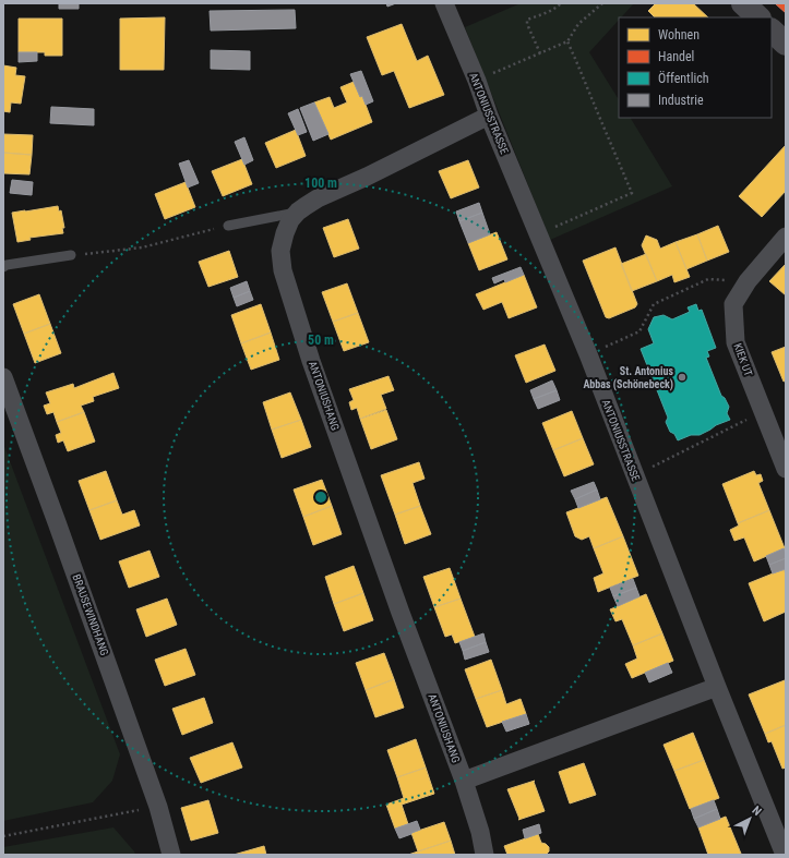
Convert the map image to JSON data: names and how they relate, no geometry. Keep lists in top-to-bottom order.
{
  "streets": {
    "street": [
      "ANTONIUSSTRASSE",
      "KIEK UT",
      "ANTONIUSHANG",
      "BRAUSEWINDHANG"
    ]
  },
  "crossings": [
    ["ANTONIUSSTRASSE", "ANTONIUSHANG"]
  ],
  "places": ["St. Antonius Abbas (Schönebeck)"],
  "legend": [
    "Wohnen",
    "Handel",
    "Öffentlich",
    "Industrie"
  ],
  "north": "top right",
  "rings": ["100 m", "50 m"]
}
